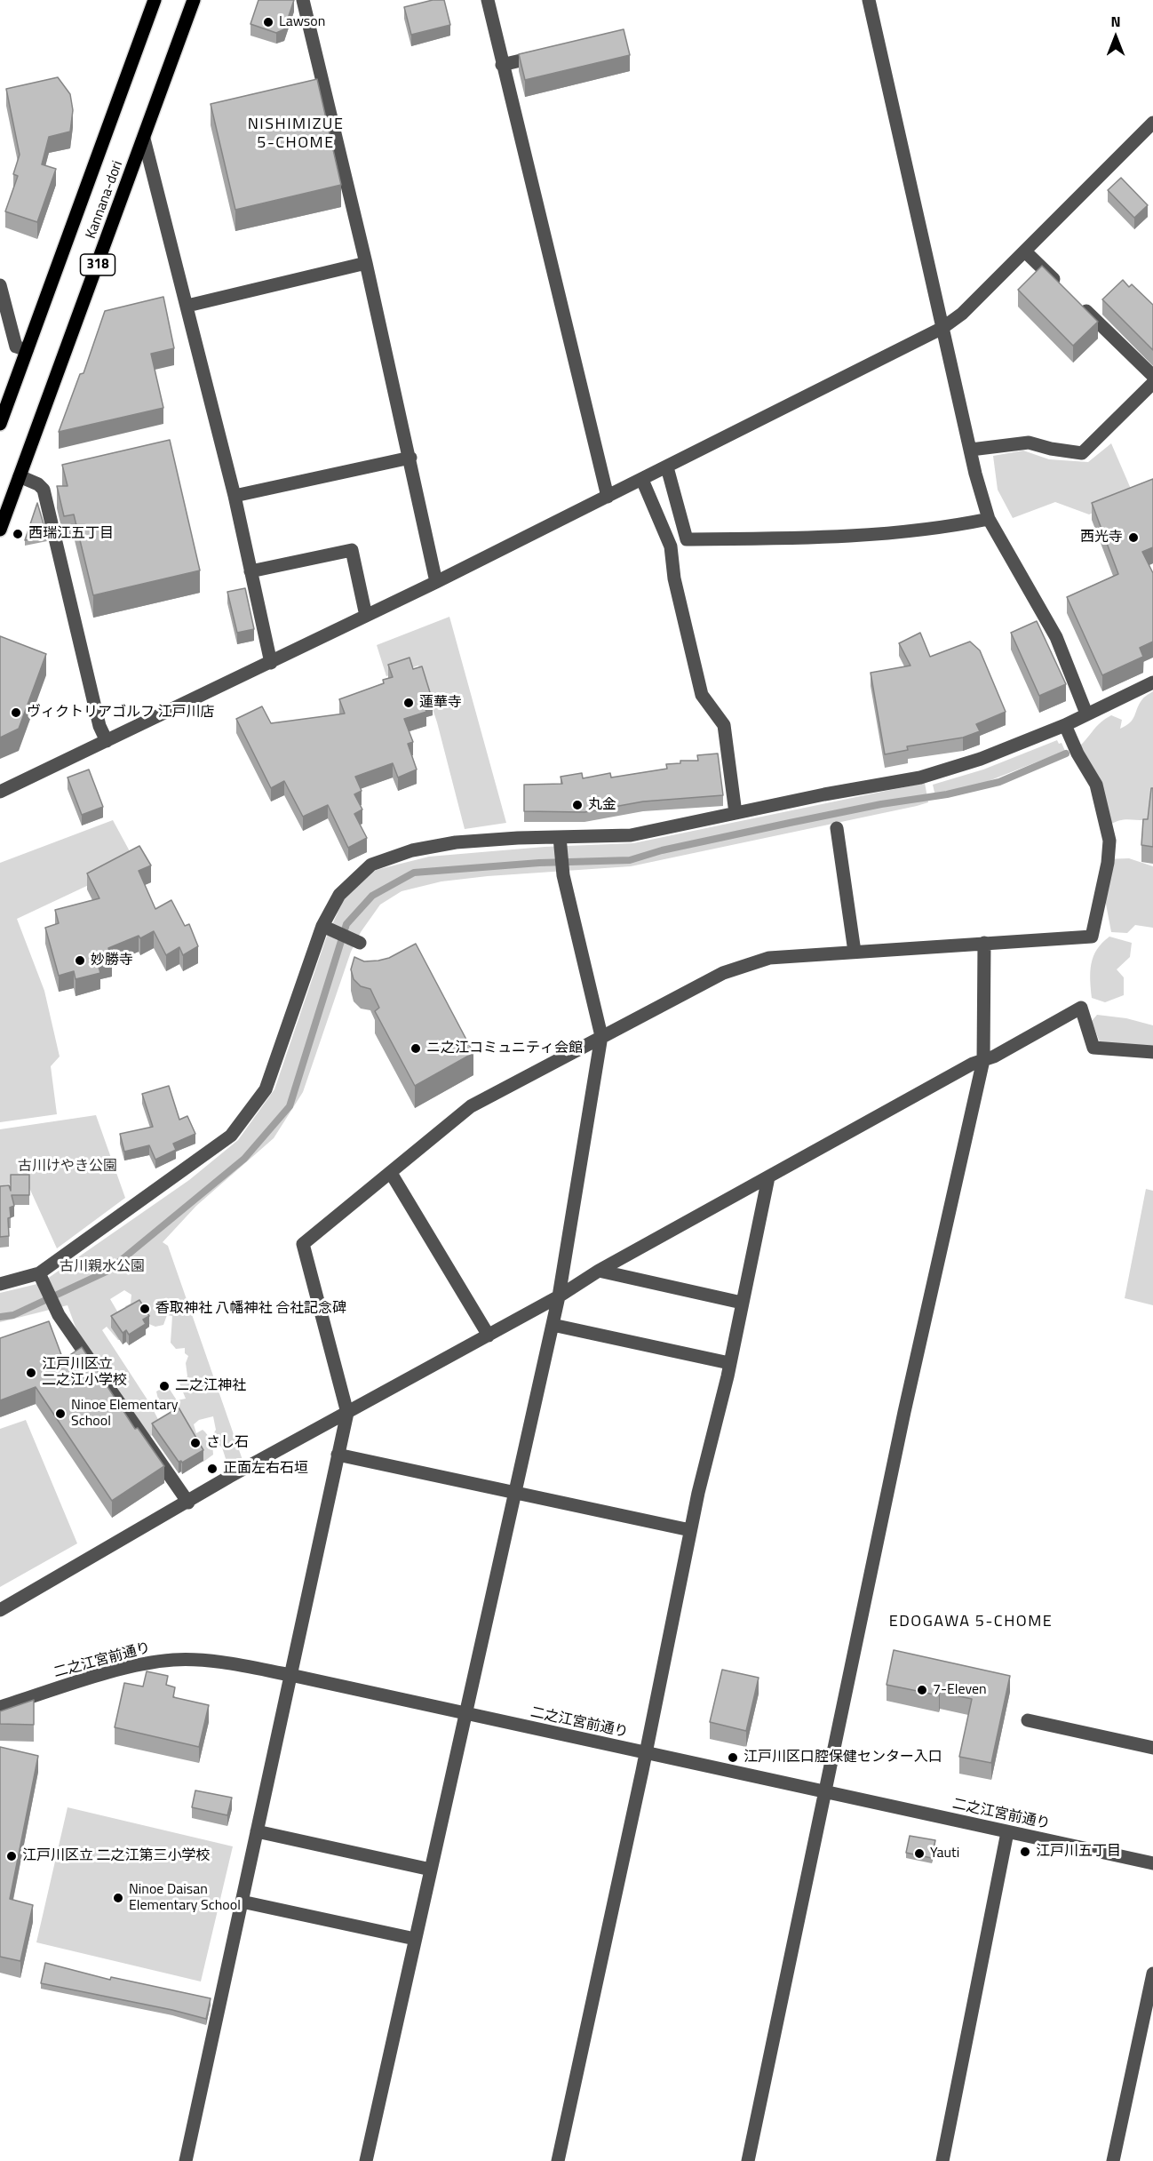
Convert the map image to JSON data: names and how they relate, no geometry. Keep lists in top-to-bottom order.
{
  "streets": {
    "main road": ["Kannana-dori", "318"],
    "street": ["二之江宮前通り"]
  },
  "districts": ["NISHIMIZUE 5-CHOME", "EDOGAWA 5-CHOME"],
  "parks": ["古川けやき公園", "古川親水公園"],
  "places": [
    "Lawson",
    "西瑞江五丁目",
    "西光寺",
    "蓮華寺",
    "ヴィクトリアゴルフ 江戸川店",
    "丸金",
    "妙勝寺",
    "ニ之江コミュニティ会館",
    "香取神社 八幡神社 合社記念碑",
    "江戸川区立 二之江小学校",
    "二之江神社",
    "Ninoe Elementary School",
    "さし石",
    "正面左右石垣",
    "7-Eleven",
    "江戸川区口腔保健センター入口",
    "江戸川五丁目",
    "Yauti",
    "江戸川区立 二之江第三小学校",
    "Ninoe Daisan Elementary School"
  ],
  "north": "top"
}
